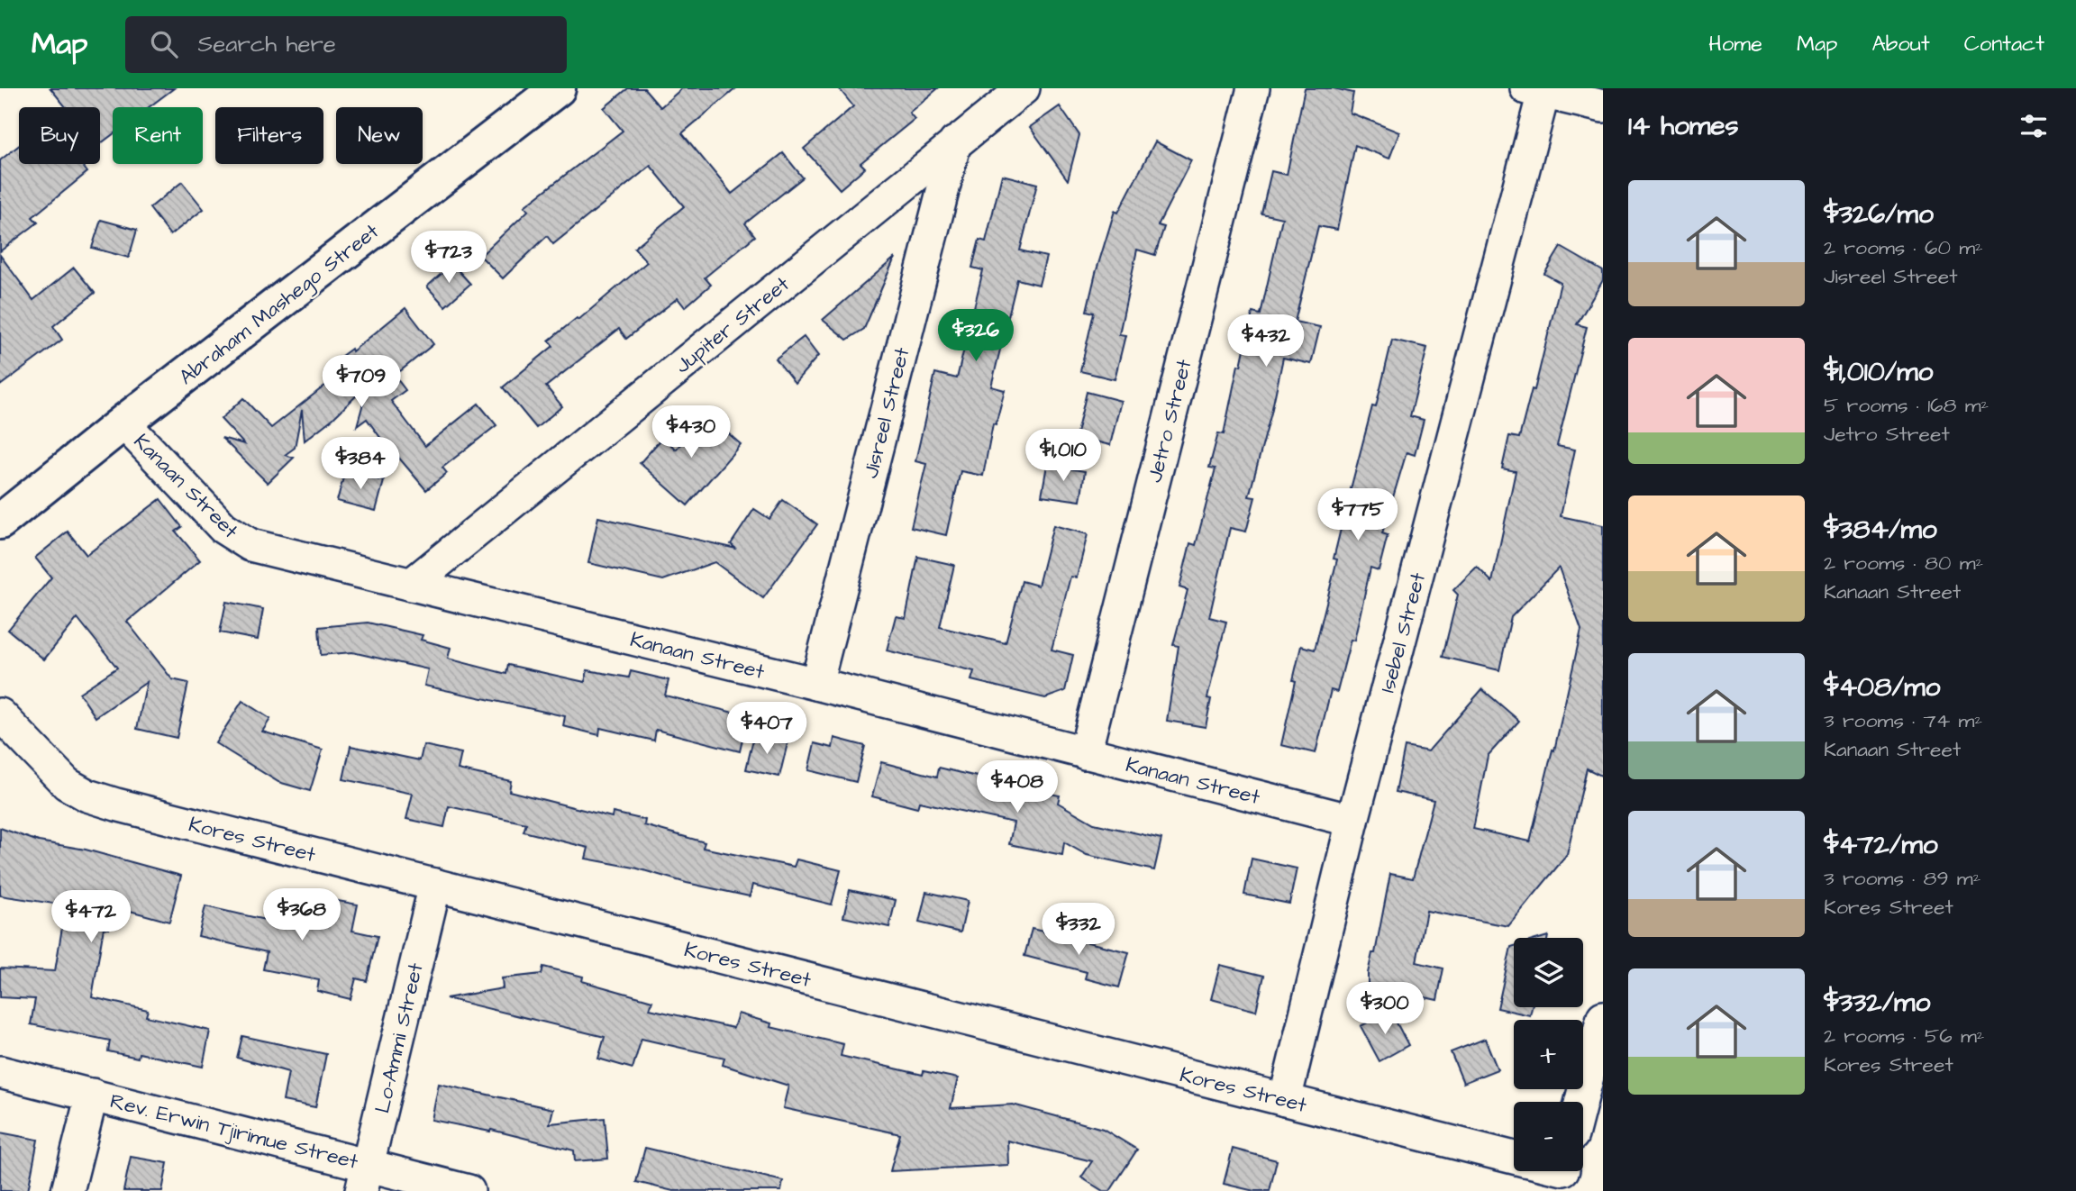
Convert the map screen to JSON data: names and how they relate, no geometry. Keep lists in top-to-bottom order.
{
  "streets": {
    "main road": ["Abraham Mashego Street"],
    "street": [
      "Jupiter Street",
      "Jisreel Street",
      "Jetro Street",
      "Kanaan Street",
      "Isebel Street",
      "Kores Street",
      "Lo-Ammi Street",
      "Rev. Erwin Tjirimue Street"
    ]
  },
  "crossings": [
    ["Abraham Mashego Street", "Kanaan Street"],
    ["Jupiter Street", "Jisreel Street"],
    ["Jupiter Street", "Kanaan Street"],
    ["Jisreel Street", "Kanaan Street"],
    ["Jetro Street", "Kanaan Street"],
    ["Kanaan Street", "Isebel Street"],
    ["Isebel Street", "Kores Street"],
    ["Kores Street", "Lo-Ammi Street"],
    ["Lo-Ammi Street", "Rev. Erwin Tjirimue Street"]
  ],
  "page": {
    "header": "Map",
    "search": "Search here",
    "nav": [
      "Home",
      "Map",
      "About",
      "Contact"
    ],
    "heading": "14 homes",
    "chip": [
      "Buy",
      "Rent",
      "Filters",
      "New"
    ],
    "list": [
      {
        "name": "$326/mo",
        "note": "2 rooms · 60 m² · Jisreel Street"
      },
      {
        "name": "$1,010/mo",
        "note": "5 rooms · 168 m² · Jetro Street"
      },
      {
        "name": "$384/mo",
        "note": "2 rooms · 80 m² · Kanaan Street"
      },
      {
        "name": "$408/mo",
        "note": "3 rooms · 74 m² · Kanaan Street"
      },
      {
        "name": "$472/mo",
        "note": "3 rooms · 89 m² · Kores Street"
      },
      {
        "name": "$332/mo",
        "note": "2 rooms · 56 m² · Kores Street"
      }
    ],
    "price": [
      "$723",
      "$326",
      "$432",
      "$709",
      "$430",
      "$1,010",
      "$384",
      "$775",
      "$407",
      "$408",
      "$368",
      "$472",
      "$332",
      "$300"
    ],
    "map_buttons": ["+", "−"]
  }
}
